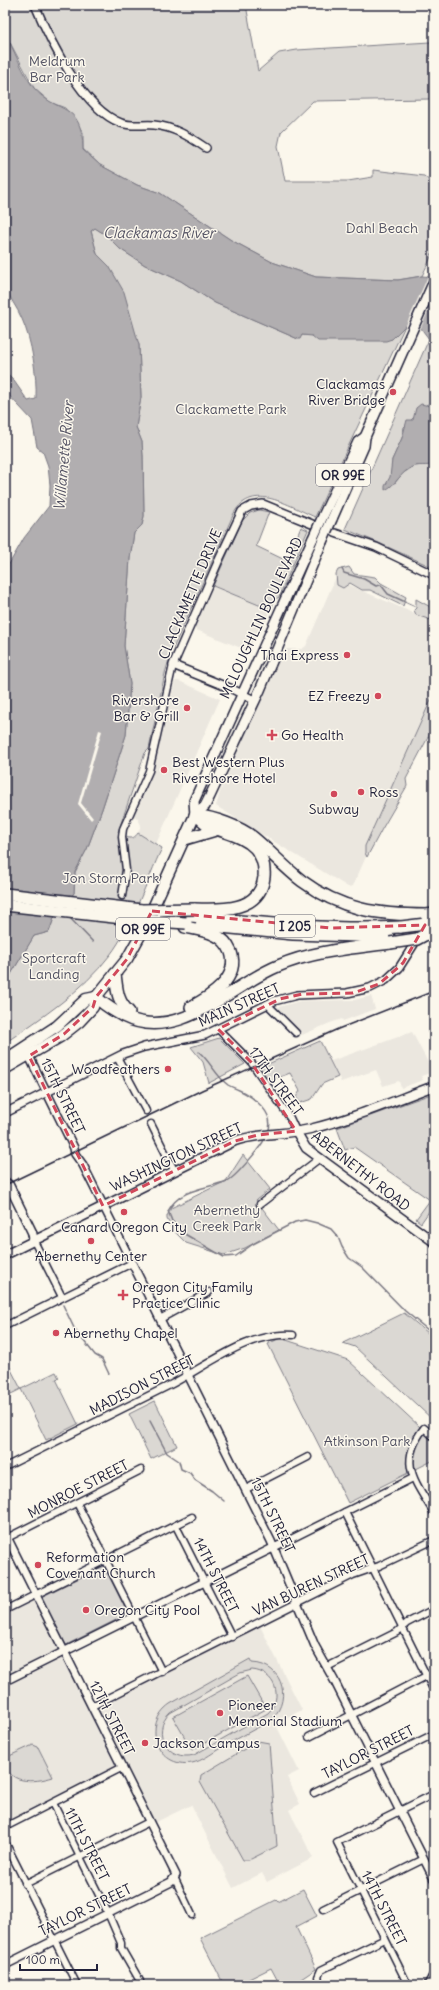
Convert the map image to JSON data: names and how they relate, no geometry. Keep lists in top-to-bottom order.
{
  "streets": {
    "highway": ["OR 99E", "MCLOUGHLIN BOULEVARD", "I 205"],
    "main road": ["WASHINGTON STREET", "ABERNETHY ROAD"],
    "street": [
      "CLACKAMETTE DRIVE",
      "MAIN STREET",
      "17TH STREET",
      "15TH STREET",
      "MADISON STREET",
      "MONROE STREET",
      "14TH STREET",
      "VAN BUREN STREET",
      "12TH STREET",
      "TAYLOR STREET",
      "11TH STREET"
    ]
  },
  "crossings": [
    ["MCLOUGHLIN BOULEVARD", "15TH STREET"],
    ["MAIN STREET", "17TH STREET"],
    ["MAIN STREET", "15TH STREET"],
    ["17TH STREET", "WASHINGTON STREET"],
    ["17TH STREET", "ABERNETHY ROAD"],
    ["15TH STREET", "WASHINGTON STREET"],
    ["15TH STREET", "MADISON STREET"],
    ["15TH STREET", "14TH STREET"],
    ["15TH STREET", "VAN BUREN STREET"],
    ["15TH STREET", "TAYLOR STREET"],
    ["WASHINGTON STREET", "ABERNETHY ROAD"],
    ["MONROE STREET", "12TH STREET"],
    ["14TH STREET", "VAN BUREN STREET"],
    ["VAN BUREN STREET", "12TH STREET"],
    ["12TH STREET", "TAYLOR STREET"],
    ["TAYLOR STREET", "11TH STREET"]
  ],
  "water": ["Clackamas River", "Willamette River"],
  "parks": [
    "Meldrum Bar Park",
    "Dahl Beach",
    "Clackamette Park",
    "Jon Storm Park",
    "Sportcraft Landing",
    "Abernethy Creek Park",
    "Atkinson Park"
  ],
  "places": {
    "other": [
      "Clackamas River Bridge",
      "Thai Express",
      "EZ Freezy",
      "Rivershore Bar & Grill",
      "Best Western Plus Rivershore Hotel",
      "Ross",
      "Subway",
      "Woodfeathers",
      "Canard Oregon City",
      "Abernethy Center",
      "Abernethy Chapel",
      "Reformation Covenant Church",
      "Oregon City Pool",
      "Pioneer Memorial Stadium",
      "Jackson Campus"
    ],
    "health": ["Go Health", "Oregon City Family Practice Clinic"]
  },
  "scale_bar": "100 m"
}
